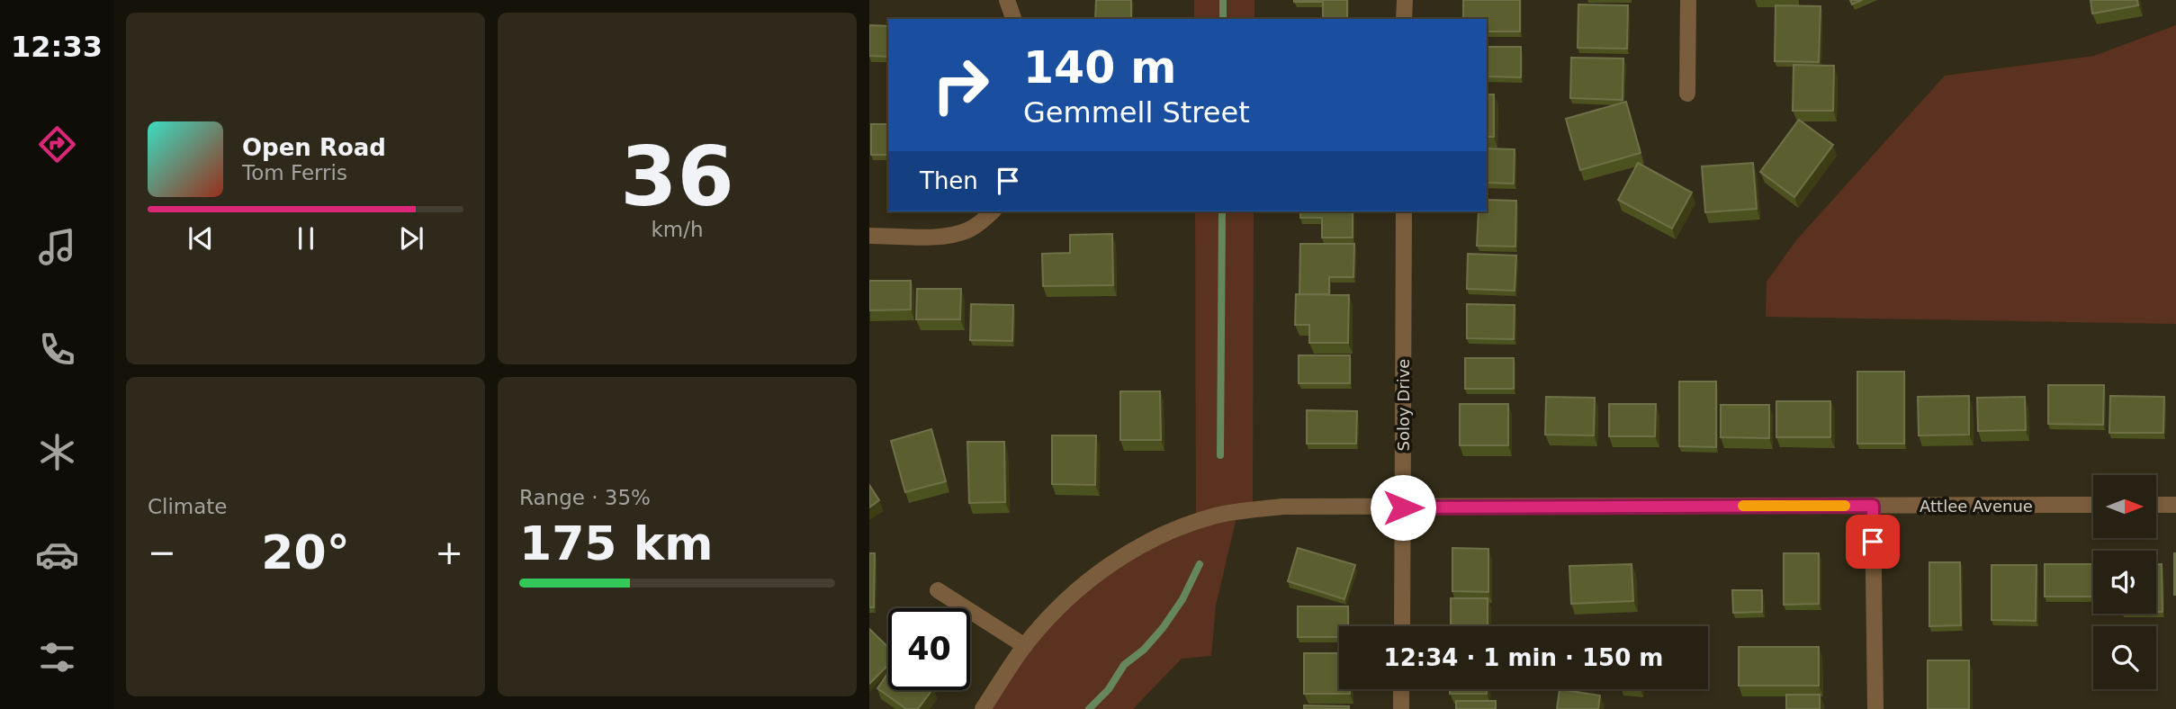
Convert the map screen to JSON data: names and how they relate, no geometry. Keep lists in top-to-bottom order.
{
  "streets": {
    "street": ["Soloy Drive", "Attlee Avenue"]
  },
  "crossings": [
    ["Soloy Drive", "Attlee Avenue"]
  ],
  "north": "right",
  "page": {
    "tabs": "12:33",
    "tile": [
      ["36", "km/h"],
      "Climate",
      ["Range · 35%", "175 km"]
    ],
    "turn": ["140 m", "Gemmell Street"],
    "song": ["Open Road", "Tom Ferris"],
    "then": "Then",
    "heat": ["−", "20°", "+"],
    "limit": "40",
    "trip": "12:34 · 1 min · 150 m"
  }
}
